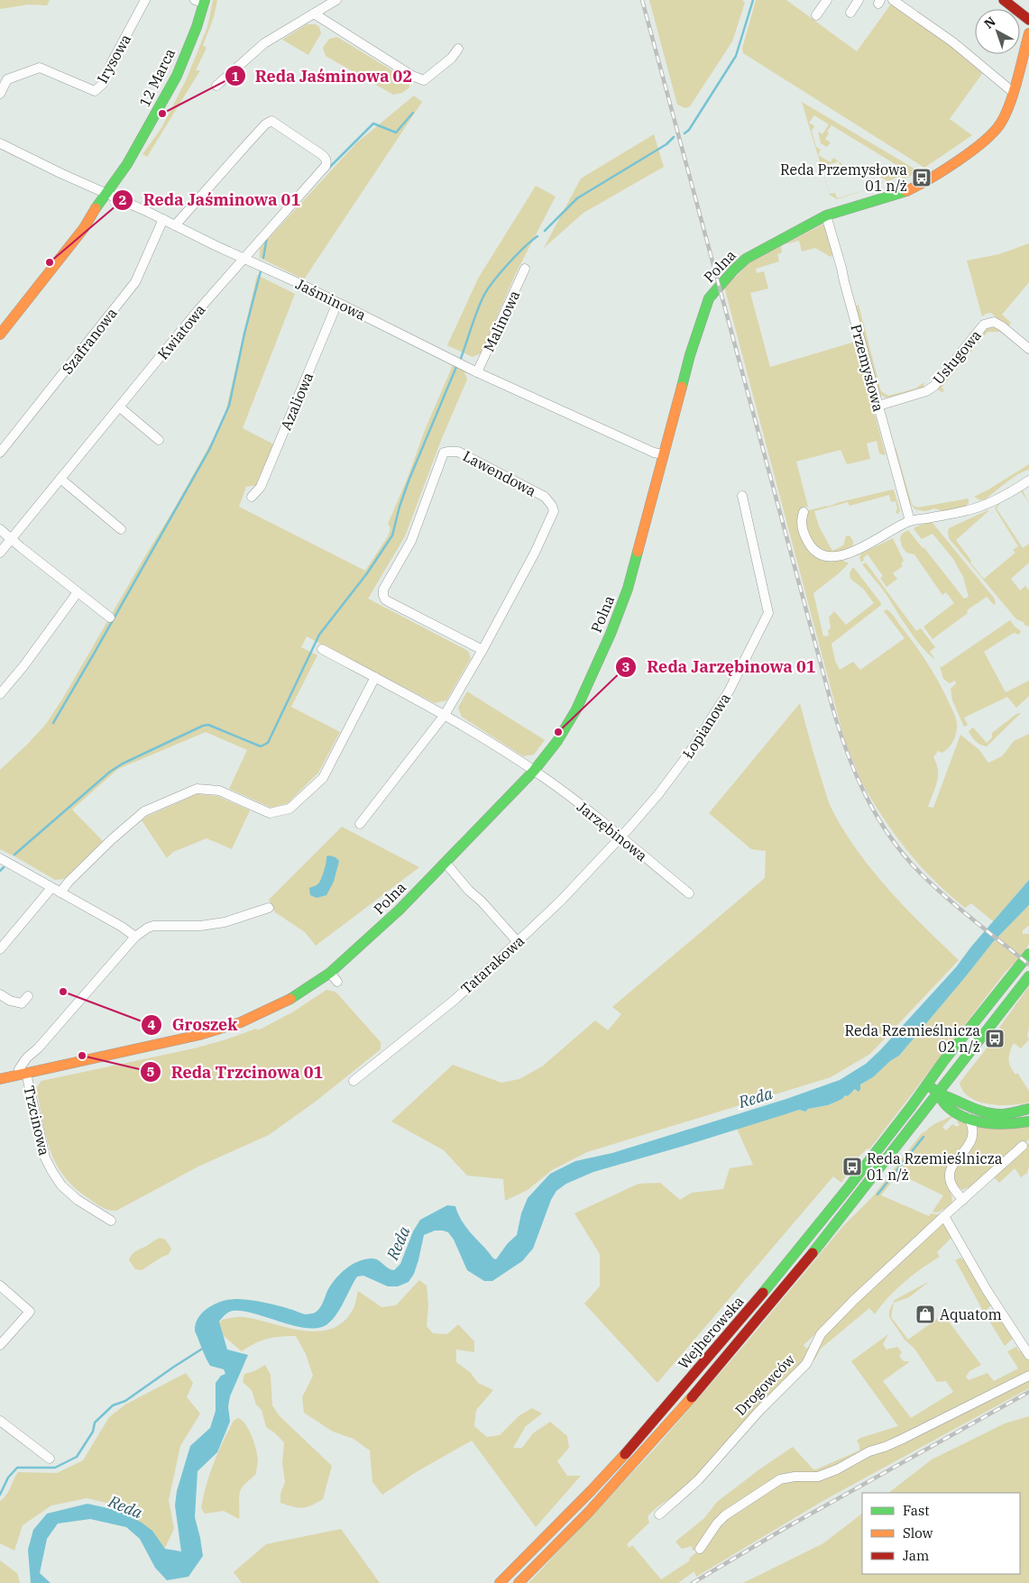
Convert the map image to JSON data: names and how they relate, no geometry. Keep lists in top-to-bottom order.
{
  "streets": {
    "street": [
      "Irysowa",
      "12 Marca",
      "Polna",
      "Jaśminowa",
      "Malinowa",
      "Kwiatowa",
      "Szafranowa",
      "Usługowa",
      "Przemysłowa",
      "Azaliowa",
      "Lawendowa",
      "Łopianowa",
      "Jarzębinowa",
      "Tatarakowa",
      "Trzcinowa",
      "Wejherowska",
      "Drogowców"
    ]
  },
  "crossings": [
    ["12 Marca", "Jaśminowa"],
    ["Polna", "Jaśminowa"],
    ["Polna", "Przemysłowa"],
    ["Polna", "Jarzębinowa"],
    ["Polna", "Trzcinowa"],
    ["Jaśminowa", "Malinowa"],
    ["Jaśminowa", "Kwiatowa"],
    ["Jaśminowa", "Szafranowa"],
    ["Jaśminowa", "Azaliowa"],
    ["Usługowa", "Przemysłowa"],
    ["Lawendowa", "Jarzębinowa"],
    ["Łopianowa", "Jarzębinowa"],
    ["Łopianowa", "Tatarakowa"],
    ["Jarzębinowa", "Tatarakowa"]
  ],
  "water": ["Reda"],
  "places": {
    "other": [
      "Reda Jaśminowa 02",
      "Reda Jaśminowa 01",
      "Reda Jarzębinowa 01",
      "Groszek",
      "Reda Trzcinowa 01"
    ],
    "bus stop": ["Reda Przemysłowa 01 n/ż", "Reda Rzemieślnicza 02 n/ż", "Reda Rzemieślnicza 01 n/ż"],
    "shop": ["Aquatom"]
  },
  "legend": ["Fast", "Slow", "Jam"],
  "north": "top left"
}
